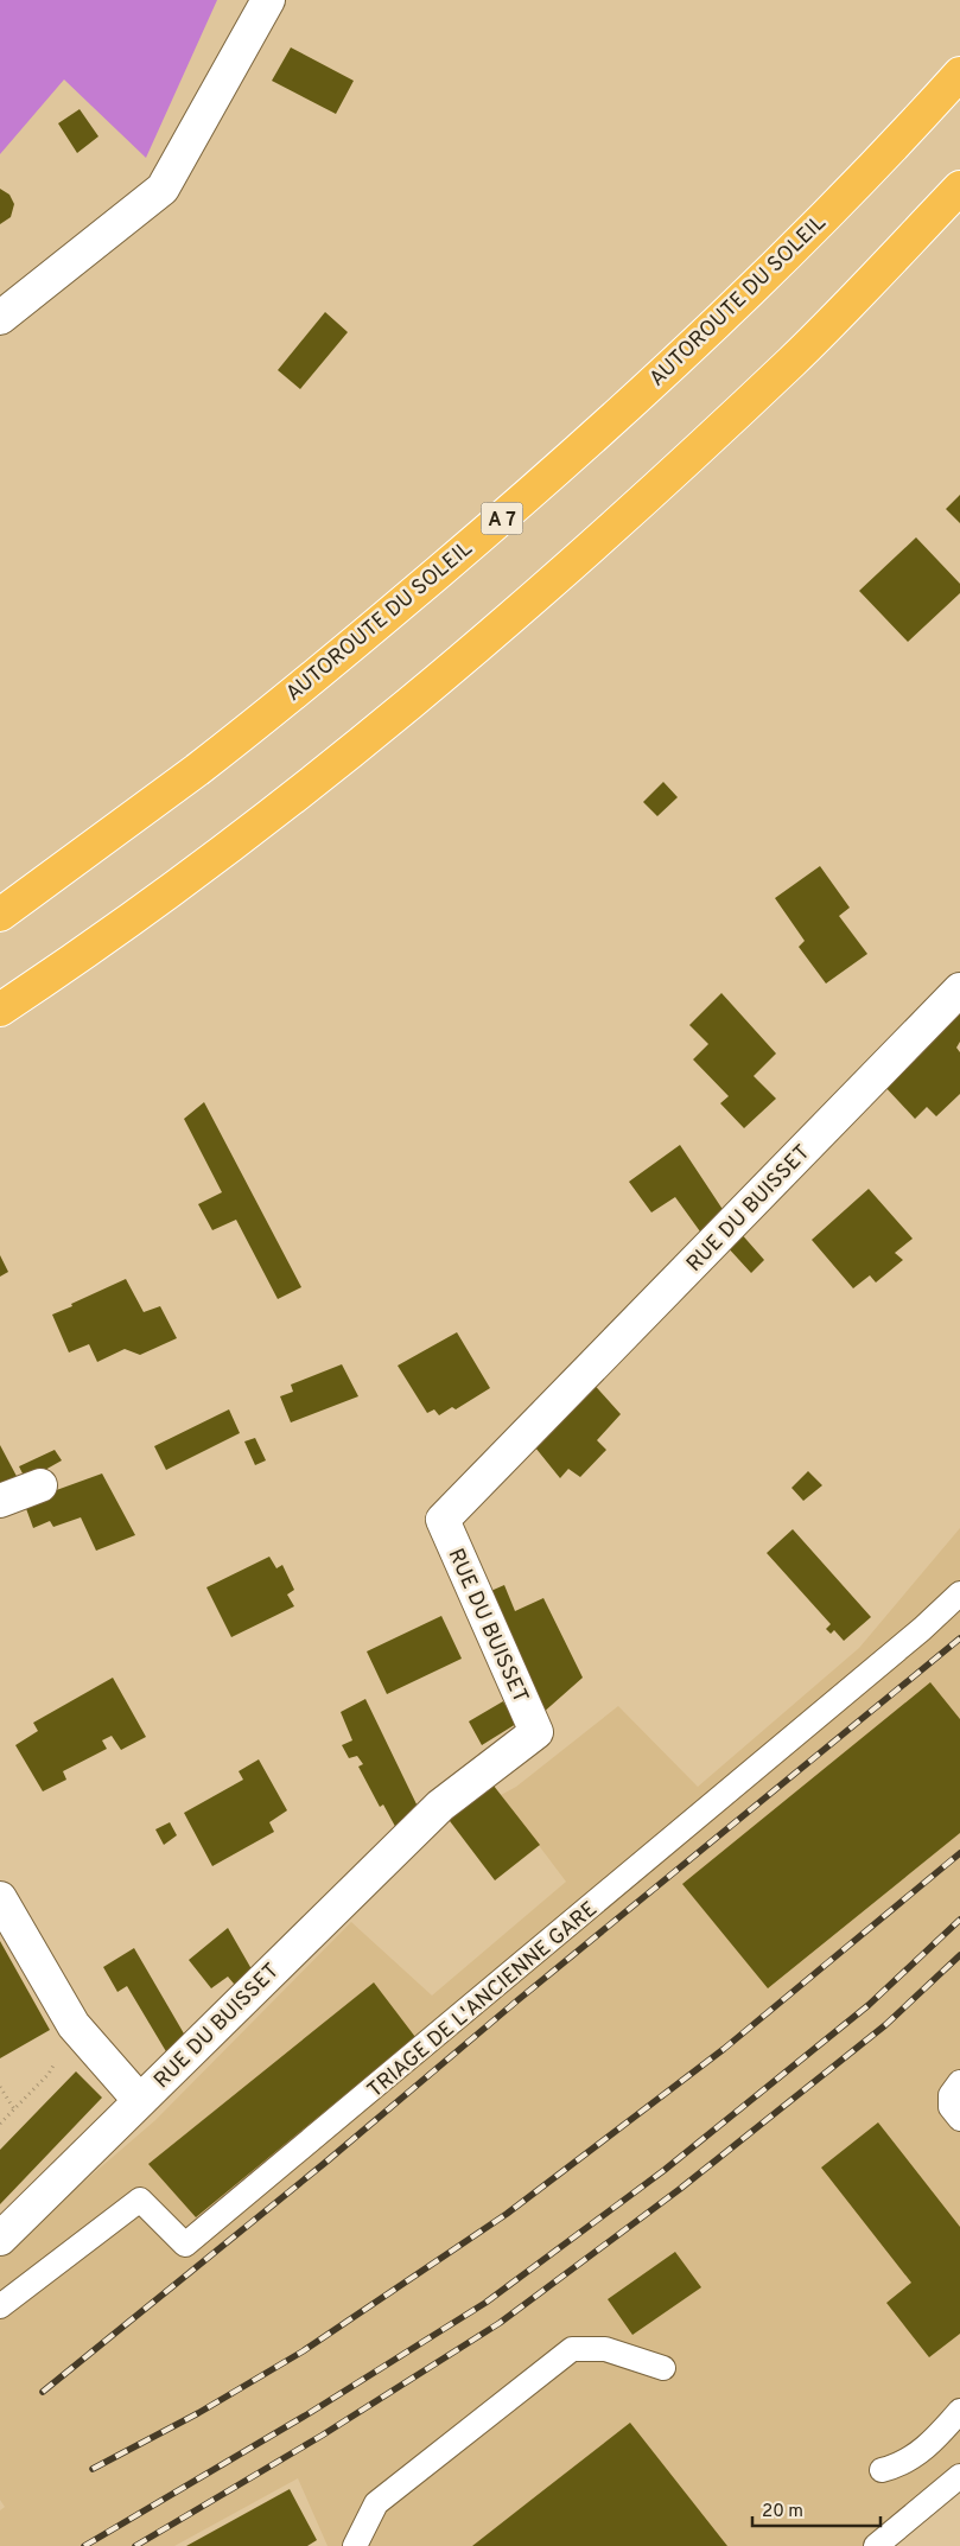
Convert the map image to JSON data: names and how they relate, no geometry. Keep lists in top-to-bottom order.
{
  "streets": {
    "highway": ["AUTOROUTE DU SOLEIL", "A 7"],
    "street": ["RUE DU BUISSET"],
    "lane": ["TRIAGE DE L'ANCIENNE GARE"]
  },
  "scale_bar": "20 m"
}
